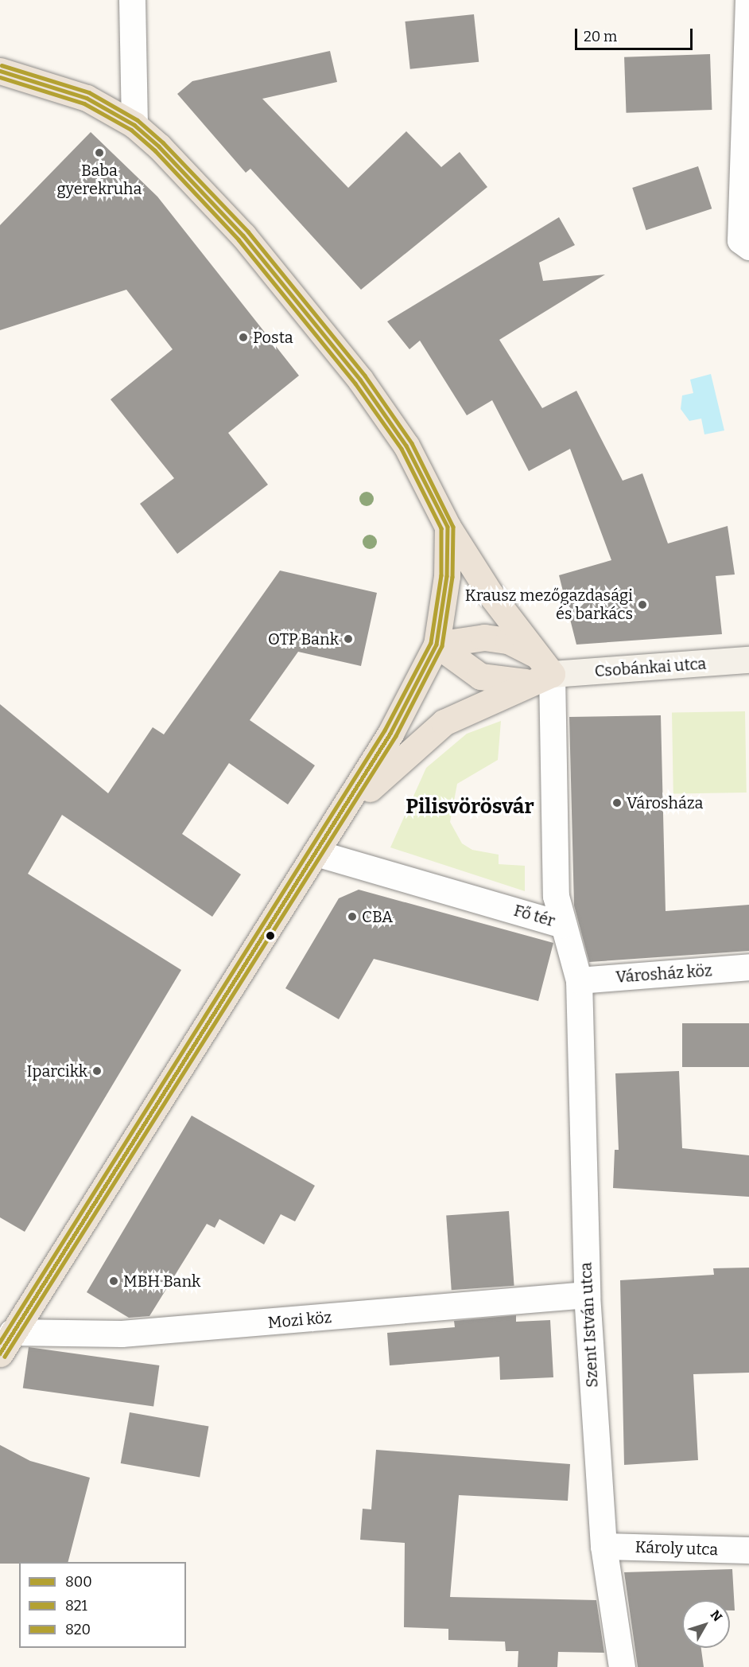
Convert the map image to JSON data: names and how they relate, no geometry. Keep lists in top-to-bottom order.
{
  "streets": {
    "main road": ["Csobánkai utca"],
    "street": [
      "Fő tér",
      "Városház köz",
      "Mozi köz",
      "Szent István utca",
      "Károly utca"
    ]
  },
  "crossings": [
    ["Csobánkai utca", "Fő tér"],
    ["Fő tér", "Szent István utca"],
    ["Városház köz", "Szent István utca"],
    ["Mozi köz", "Szent István utca"],
    ["Szent István utca", "Károly utca"]
  ],
  "districts": ["Pilisvörösvár"],
  "places": [
    "Baba gyerekruha",
    "Posta",
    "Krausz mezőgazdasági és barkács",
    "OTP Bank",
    "Városháza",
    "CBA",
    "Iparcikk",
    "MBH Bank"
  ],
  "lines": ["transit line 820", "transit line 800", "transit line 821"],
  "legend": ["800", "821", "820"],
  "scale_bar": "20 m",
  "north": "top right"
}
